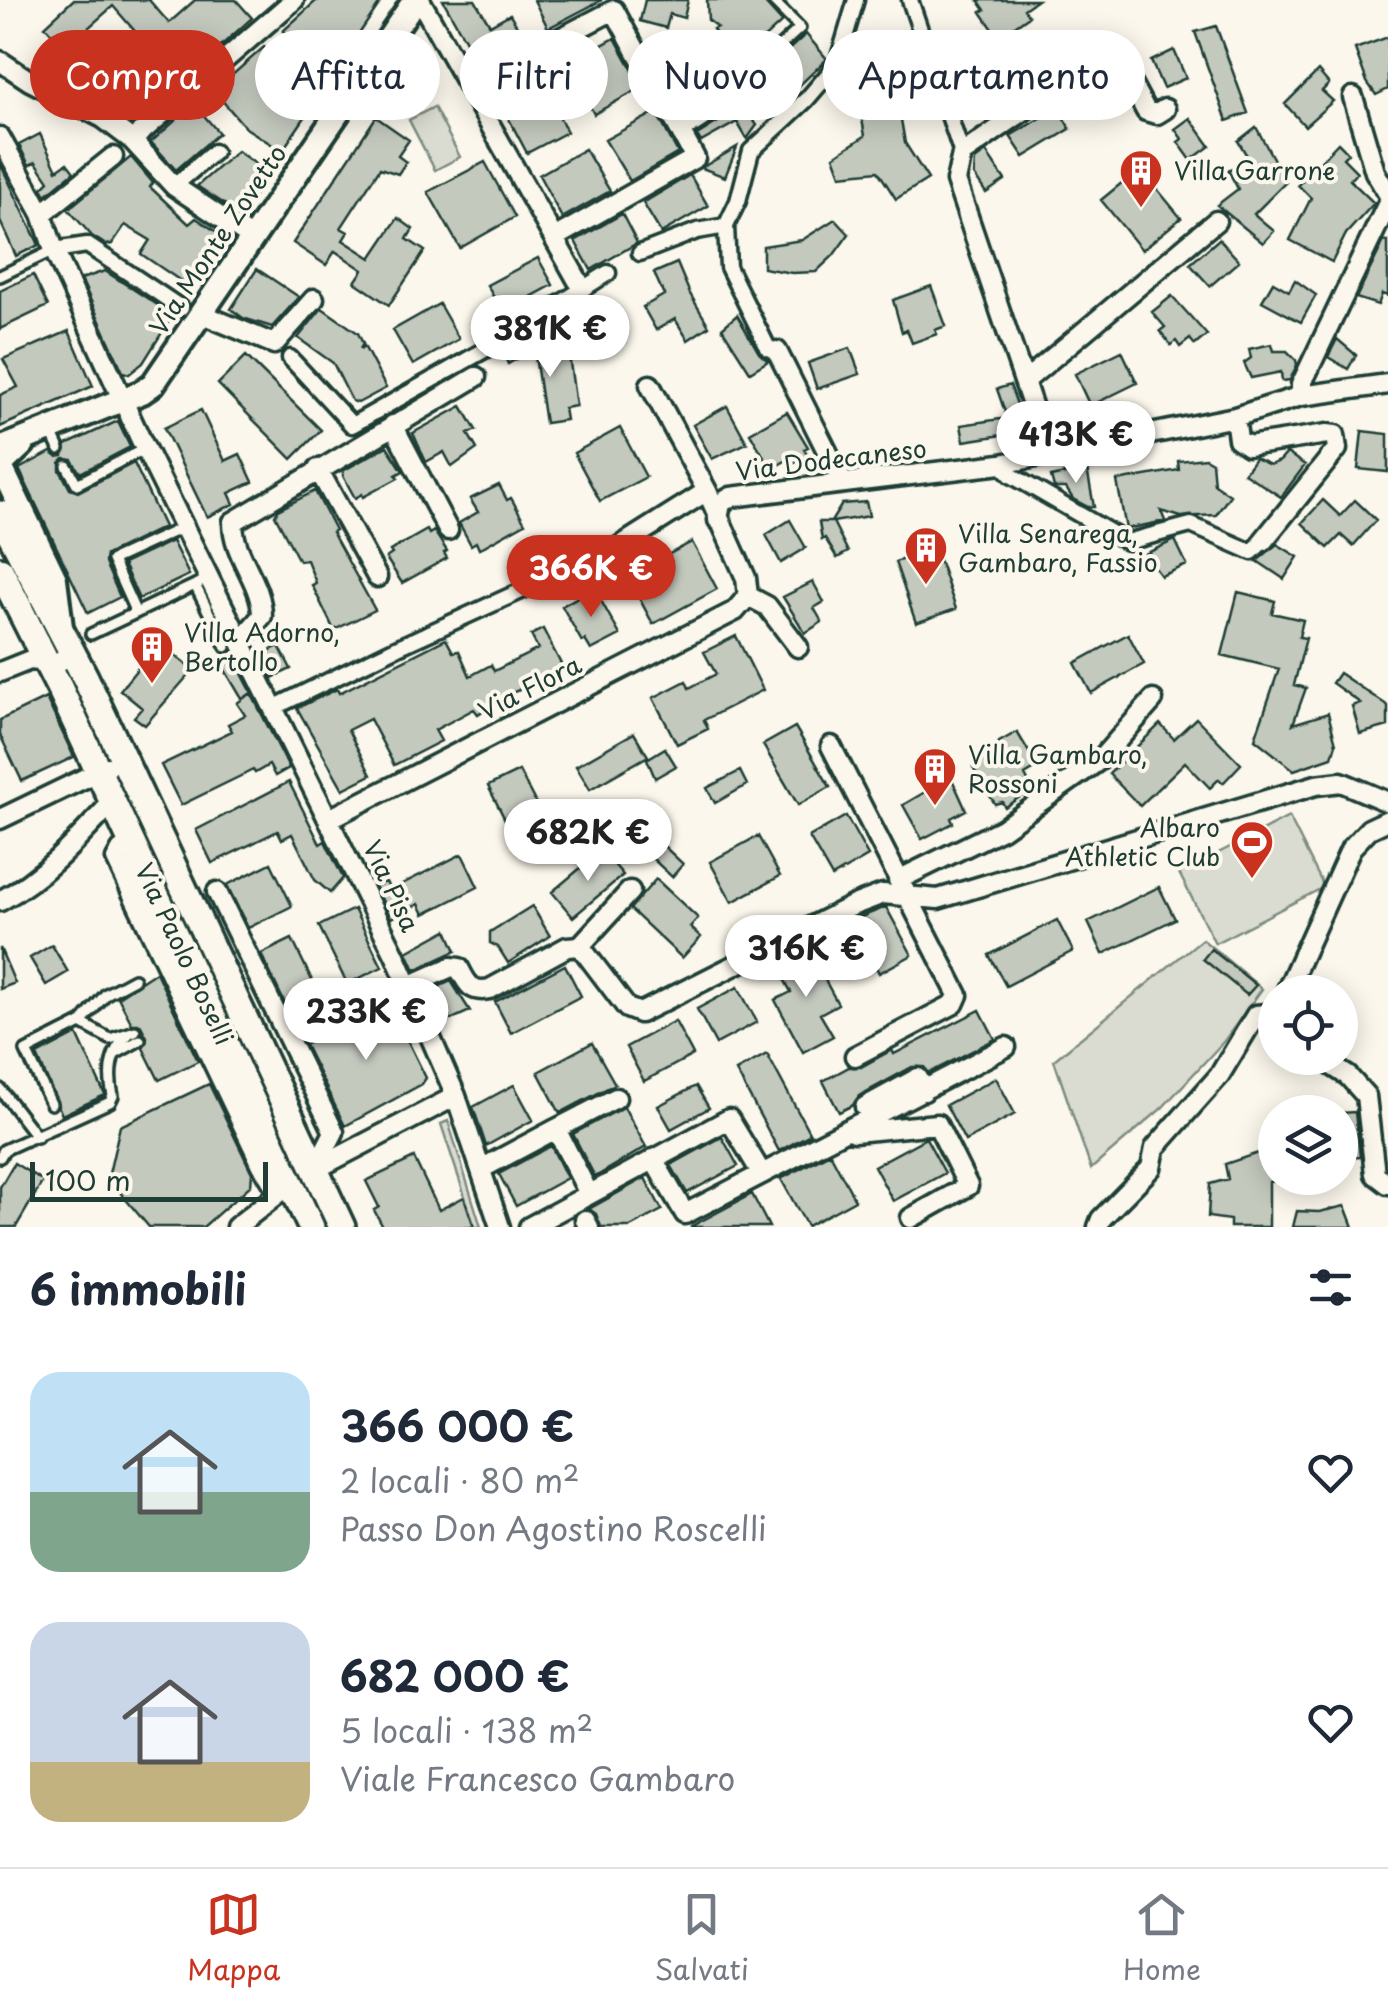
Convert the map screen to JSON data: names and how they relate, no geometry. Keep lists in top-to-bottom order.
{
  "streets": {
    "main road": ["Via Paolo Boselli"],
    "street": [
      "Via Monte Zovetto",
      "Via Dodecaneso",
      "Via Flora",
      "Via Pisa"
    ]
  },
  "crossings": [
    ["Via Monte Zovetto", "Via Pisa"],
    ["Via Flora", "Via Pisa"]
  ],
  "places": {
    "building": [
      "Villa Garrone",
      "Villa Senarega, Gambaro, Fassio",
      "Villa Adorno, Bertollo",
      "Villa Gambaro, Rossoni"
    ],
    "sports": ["Albaro Athletic Club"]
  },
  "scale_bar": "100 m",
  "page": {
    "chip": [
      "Compra",
      "Affitta",
      "Filtri",
      "Nuovo",
      "Appartamento"
    ],
    "price": [
      "381K €",
      "413K €",
      "366K €",
      "682K €",
      "316K €",
      "233K €"
    ],
    "scale": "100 m",
    "heading": "6 immobili",
    "list": [
      {
        "name": "366 000 €",
        "note": "2 locali · 80 m² · Passo Don Agostino Roscelli"
      },
      {
        "name": "682 000 €",
        "note": "5 locali · 138 m² · Viale Francesco Gambaro"
      }
    ],
    "tabs": ["Mappa", "Salvati", "Home"]
  }
}
